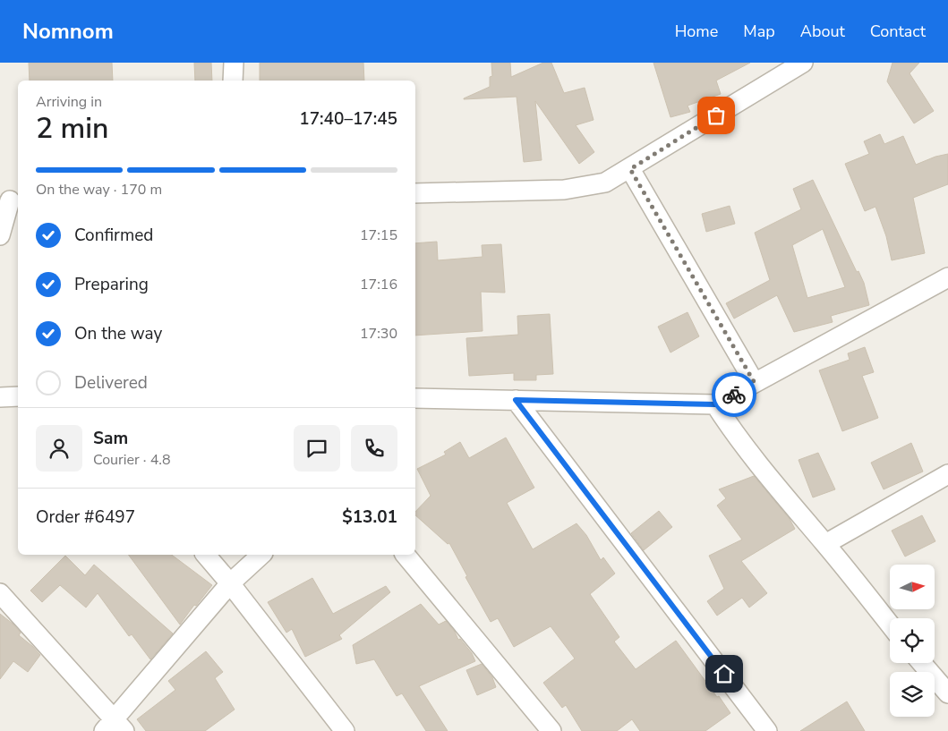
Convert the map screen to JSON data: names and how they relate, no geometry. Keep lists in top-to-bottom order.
{
  "north": "right",
  "page": {
    "header": "Nomnom",
    "nav": [
      "Home",
      "Map",
      "About",
      "Contact"
    ],
    "heading": ["2 min", "Arriving in", "17:40–17:45"],
    "panel": [
      "Sam",
      "Courier · 4.8",
      "Order #6497",
      "$13.01"
    ],
    "bar": "On the way · 170 m",
    "list": [
      ["Confirmed", "17:15"],
      ["Preparing", "17:16"],
      ["On the way", "17:30"],
      "Delivered"
    ]
  }
}
